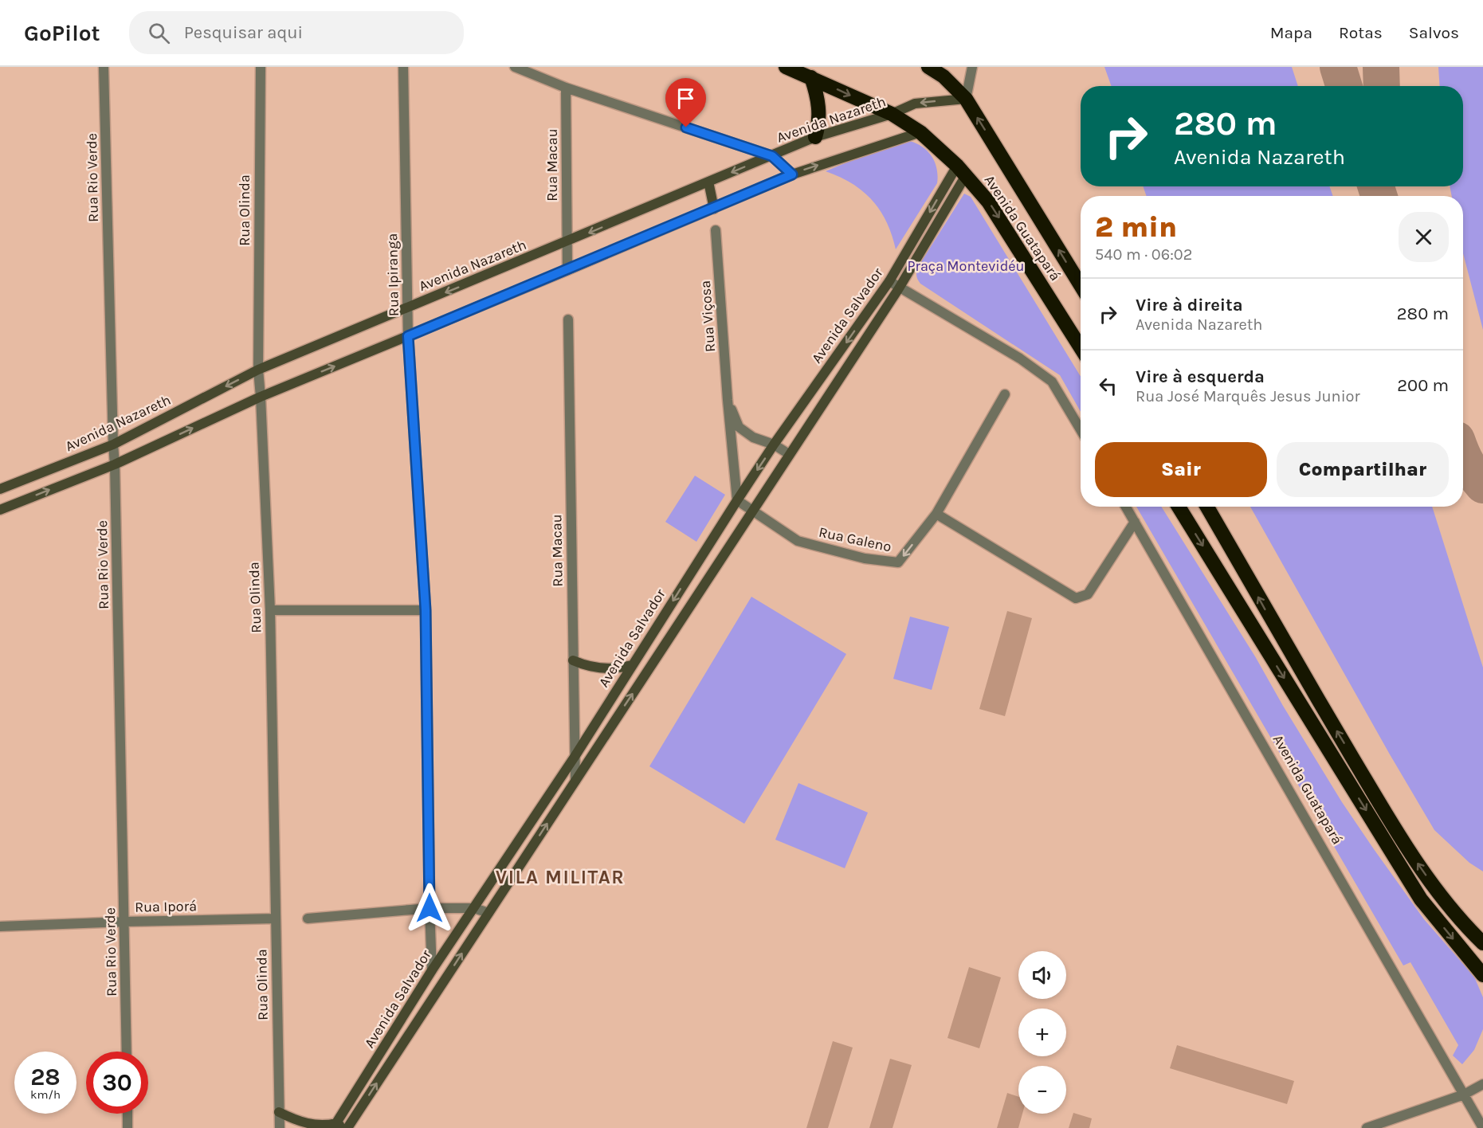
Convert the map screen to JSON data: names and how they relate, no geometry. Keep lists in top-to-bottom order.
{
  "streets": {
    "highway": ["Avenida Guatapará"],
    "street": [
      "Avenida Nazareth",
      "Rua Macau",
      "Rua Rio Verde",
      "Rua Olinda",
      "Rua Ipiranga",
      "Avenida Salvador",
      "Rua Viçosa",
      "Rua Galeno",
      "Rua Iporá"
    ]
  },
  "crossings": [
    ["Avenida Nazareth", "Rua Macau"],
    ["Avenida Nazareth", "Rua Rio Verde"],
    ["Avenida Nazareth", "Rua Olinda"],
    ["Avenida Nazareth", "Avenida Guatapará"],
    ["Avenida Nazareth", "Rua Ipiranga"],
    ["Rua Macau", "Avenida Salvador"],
    ["Rua Rio Verde", "Rua Iporá"],
    ["Rua Olinda", "Rua Iporá"],
    ["Avenida Guatapará", "Avenida Salvador"],
    ["Rua Ipiranga", "Avenida Salvador"],
    ["Avenida Salvador", "Rua Viçosa"],
    ["Avenida Salvador", "Rua Galeno"]
  ],
  "one_way": ["Rua Galeno"],
  "districts": ["VILA MILITAR"],
  "parks": ["Praça Montevidéu"],
  "page": {
    "header": "GoPilot",
    "search": "Pesquisar aqui",
    "nav": ["Mapa", "Rotas", "Salvos"],
    "turn": ["280 m", "Avenida Nazareth"],
    "heading": ["2 min", "540 m · 06:02"],
    "list": [
      {
        "name": "Vire à direita",
        "note": "Avenida Nazareth",
        "value": "280 m"
      },
      {
        "name": "Vire à esquerda",
        "note": "Rua José Marquês Jesus Junior",
        "value": "200 m"
      }
    ],
    "buttons": ["Sair", "Compartilhar"],
    "map_buttons": ["+", "−"],
    "speed": "28 km/h",
    "limit": "30"
  }
}
